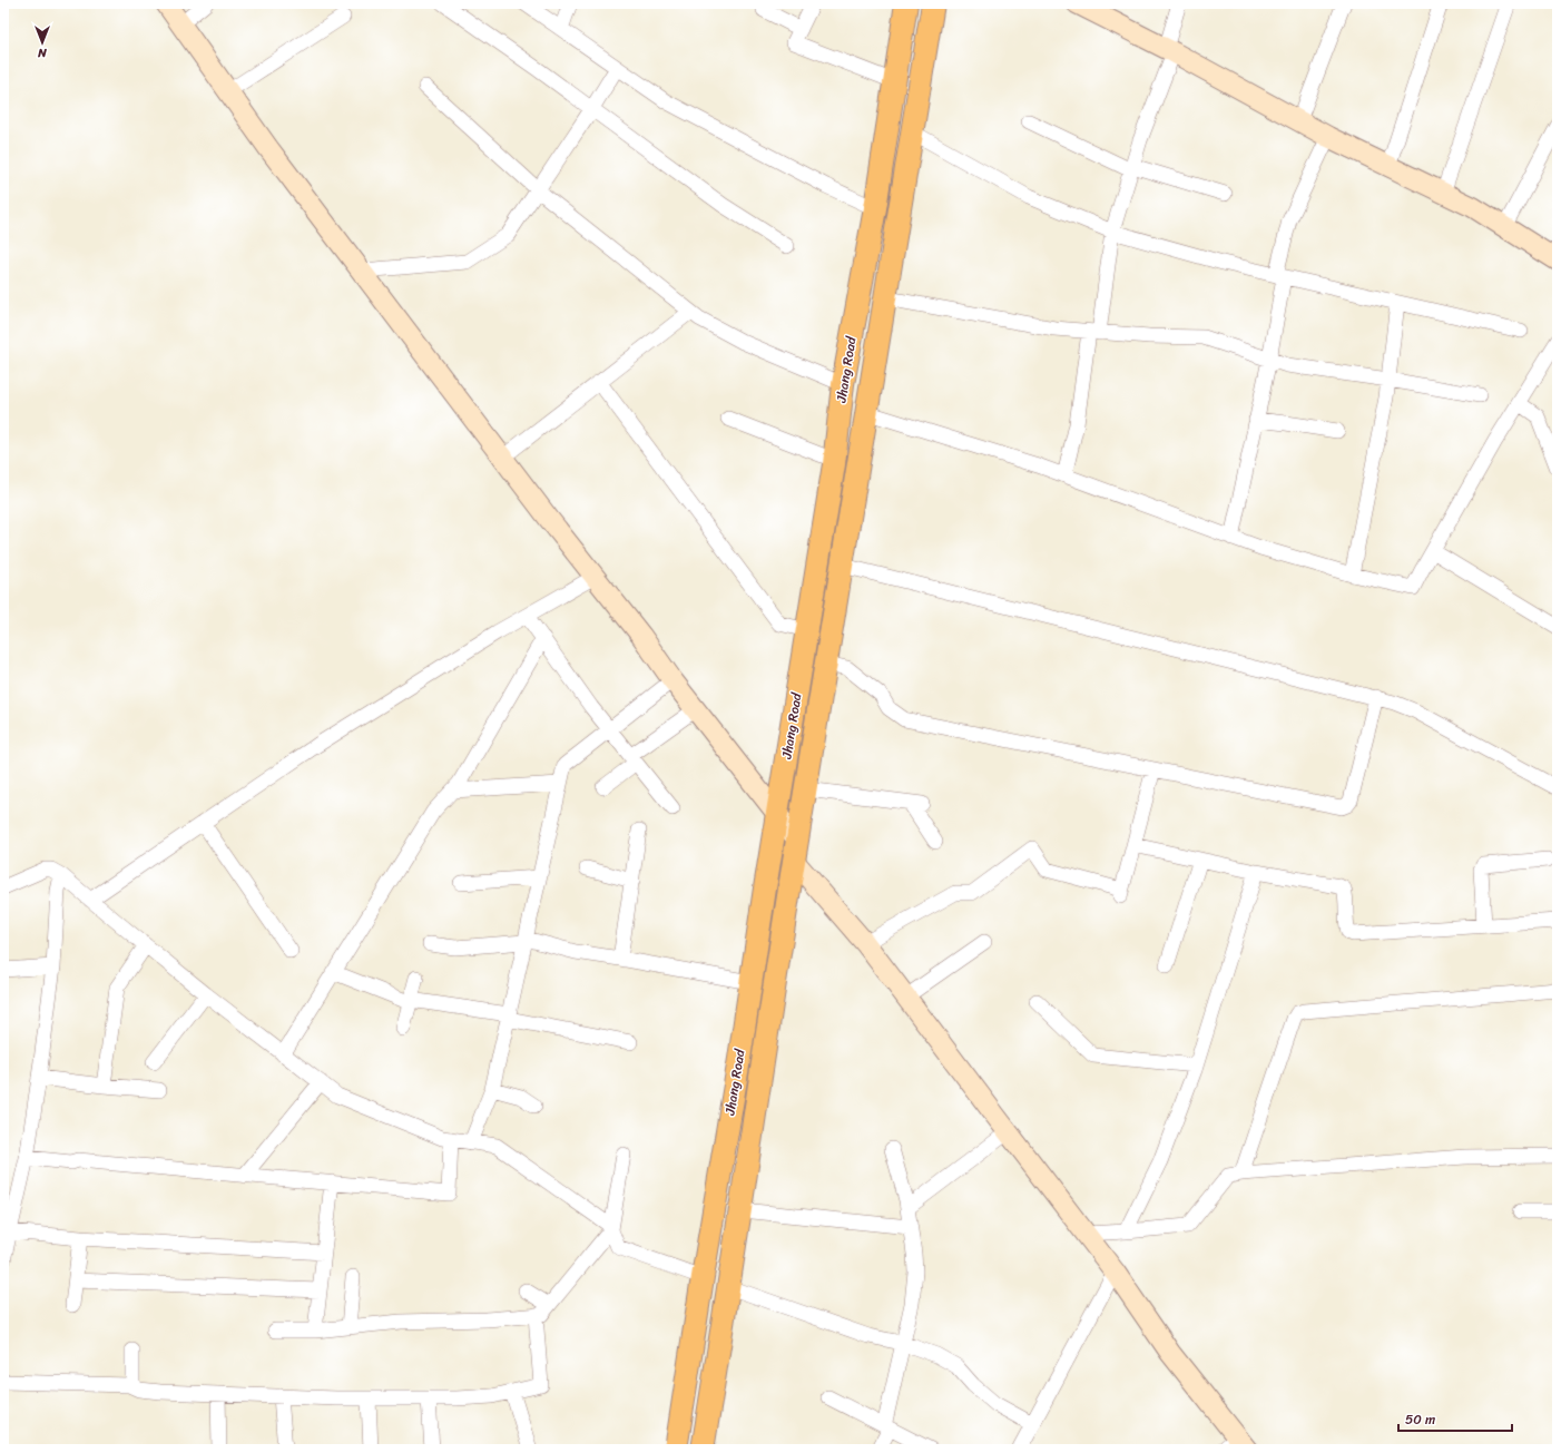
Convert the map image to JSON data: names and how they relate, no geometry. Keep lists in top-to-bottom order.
{
  "streets": {
    "main road": ["Jhang Road"]
  },
  "scale_bar": "50 m",
  "north": "bottom"
}
